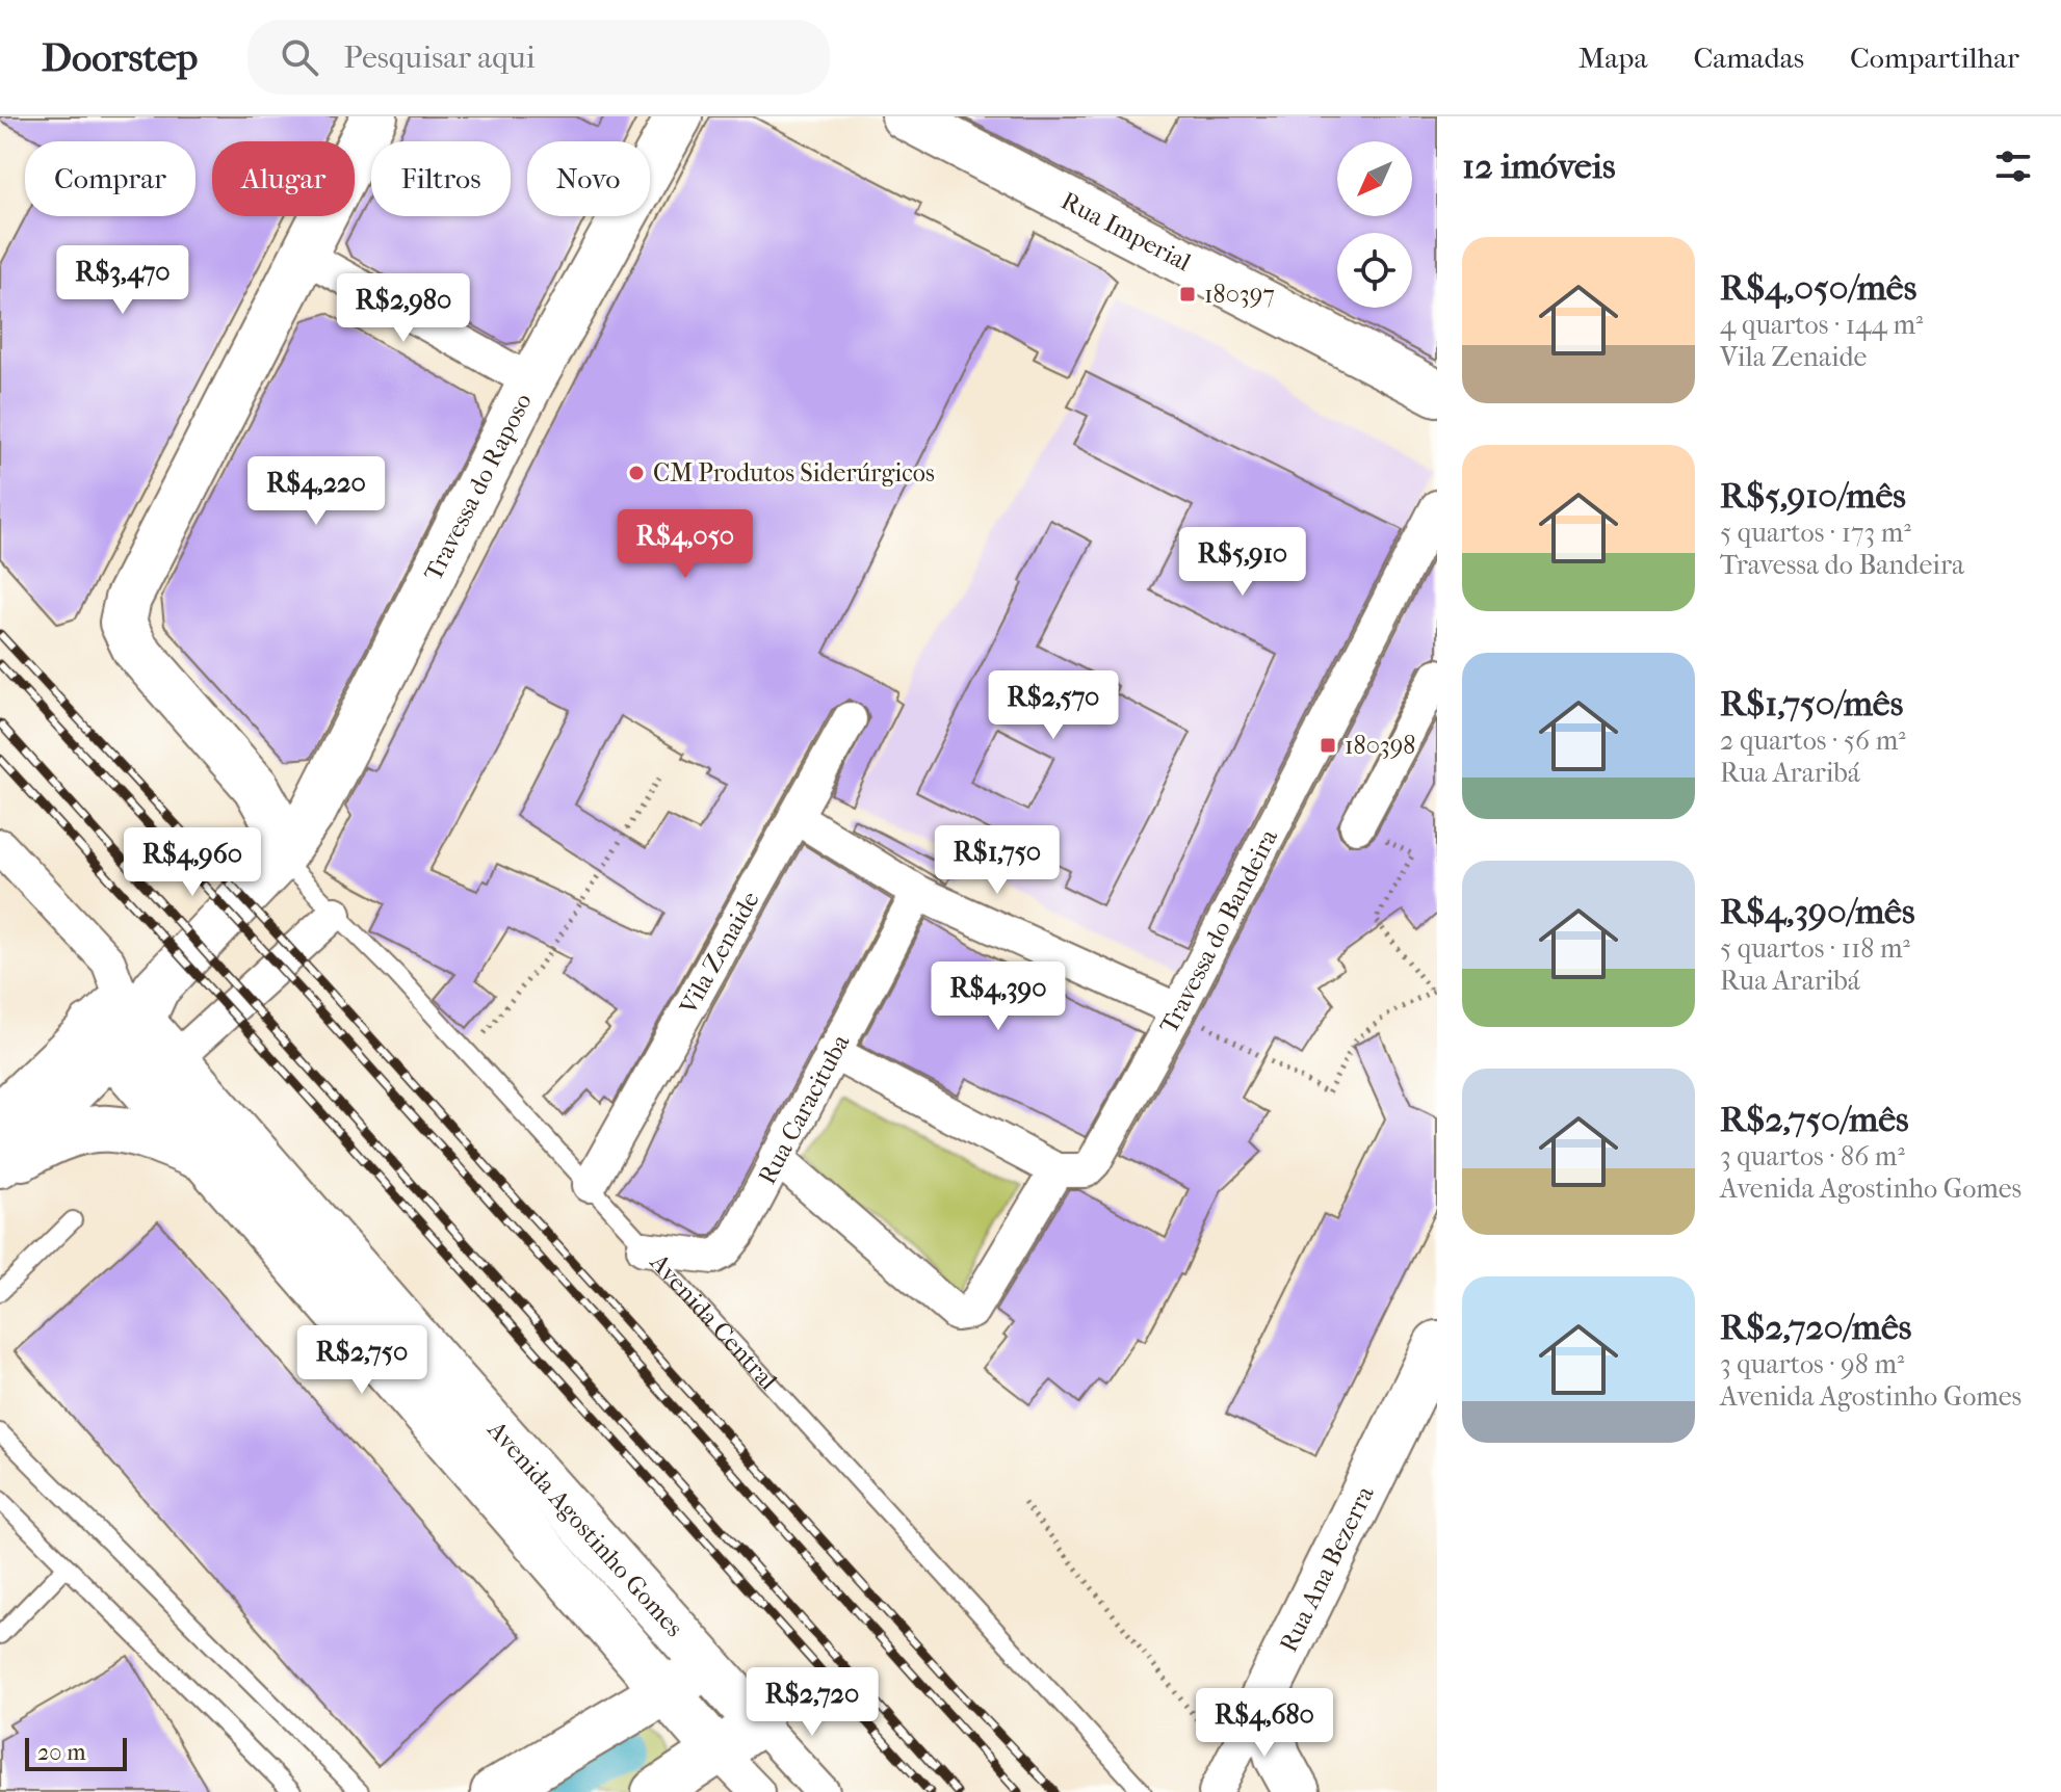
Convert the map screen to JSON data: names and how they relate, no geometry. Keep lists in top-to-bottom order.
{
  "streets": {
    "main road": [
      "Rua Imperial",
      "Travessa do Raposo",
      "Avenida Agostinho Gomes",
      "Rua Ana Bezerra"
    ],
    "street": ["Travessa do Bandeira", "Vila Zenaide", "Rua Caracituba"],
    "lane": ["Avenida Central"]
  },
  "crossings": [
    ["Travessa do Raposo", "Avenida Central"],
    ["Travessa do Raposo", "Avenida Agostinho Gomes"],
    ["Vila Zenaide", "Avenida Central"],
    ["Rua Caracituba", "Avenida Central"]
  ],
  "places": {
    "transit": ["180397", "180398"],
    "other": ["CM Produtos Siderúrgicos"]
  },
  "scale_bar": "20 m",
  "north": "bottom left",
  "page": {
    "header": "Doorstep",
    "search": "Pesquisar aqui",
    "nav": ["Mapa", "Camadas", "Compartilhar"],
    "heading": "12 imóveis",
    "chip": [
      "Comprar",
      "Alugar",
      "Filtros",
      "Novo"
    ],
    "list": [
      {
        "name": "R$4,050/mês",
        "note": "4 quartos · 144 m² · Vila Zenaide"
      },
      {
        "name": "R$5,910/mês",
        "note": "5 quartos · 173 m² · Travessa do Bandeira"
      },
      {
        "name": "R$1,750/mês",
        "note": "2 quartos · 56 m² · Rua Araribá"
      },
      {
        "name": "R$4,390/mês",
        "note": "5 quartos · 118 m² · Rua Araribá"
      },
      {
        "name": "R$2,750/mês",
        "note": "3 quartos · 86 m² · Avenida Agostinho Gomes"
      },
      {
        "name": "R$2,720/mês",
        "note": "3 quartos · 98 m² · Avenida Agostinho Gomes"
      }
    ],
    "price": [
      "R$3,470",
      "R$2,980",
      "R$4,220",
      "R$4,050",
      "R$5,910",
      "R$2,570",
      "R$1,750",
      "R$4,960",
      "R$4,390",
      "R$2,750",
      "R$2,720",
      "R$4,680"
    ],
    "scale": "20 m"
  }
}
